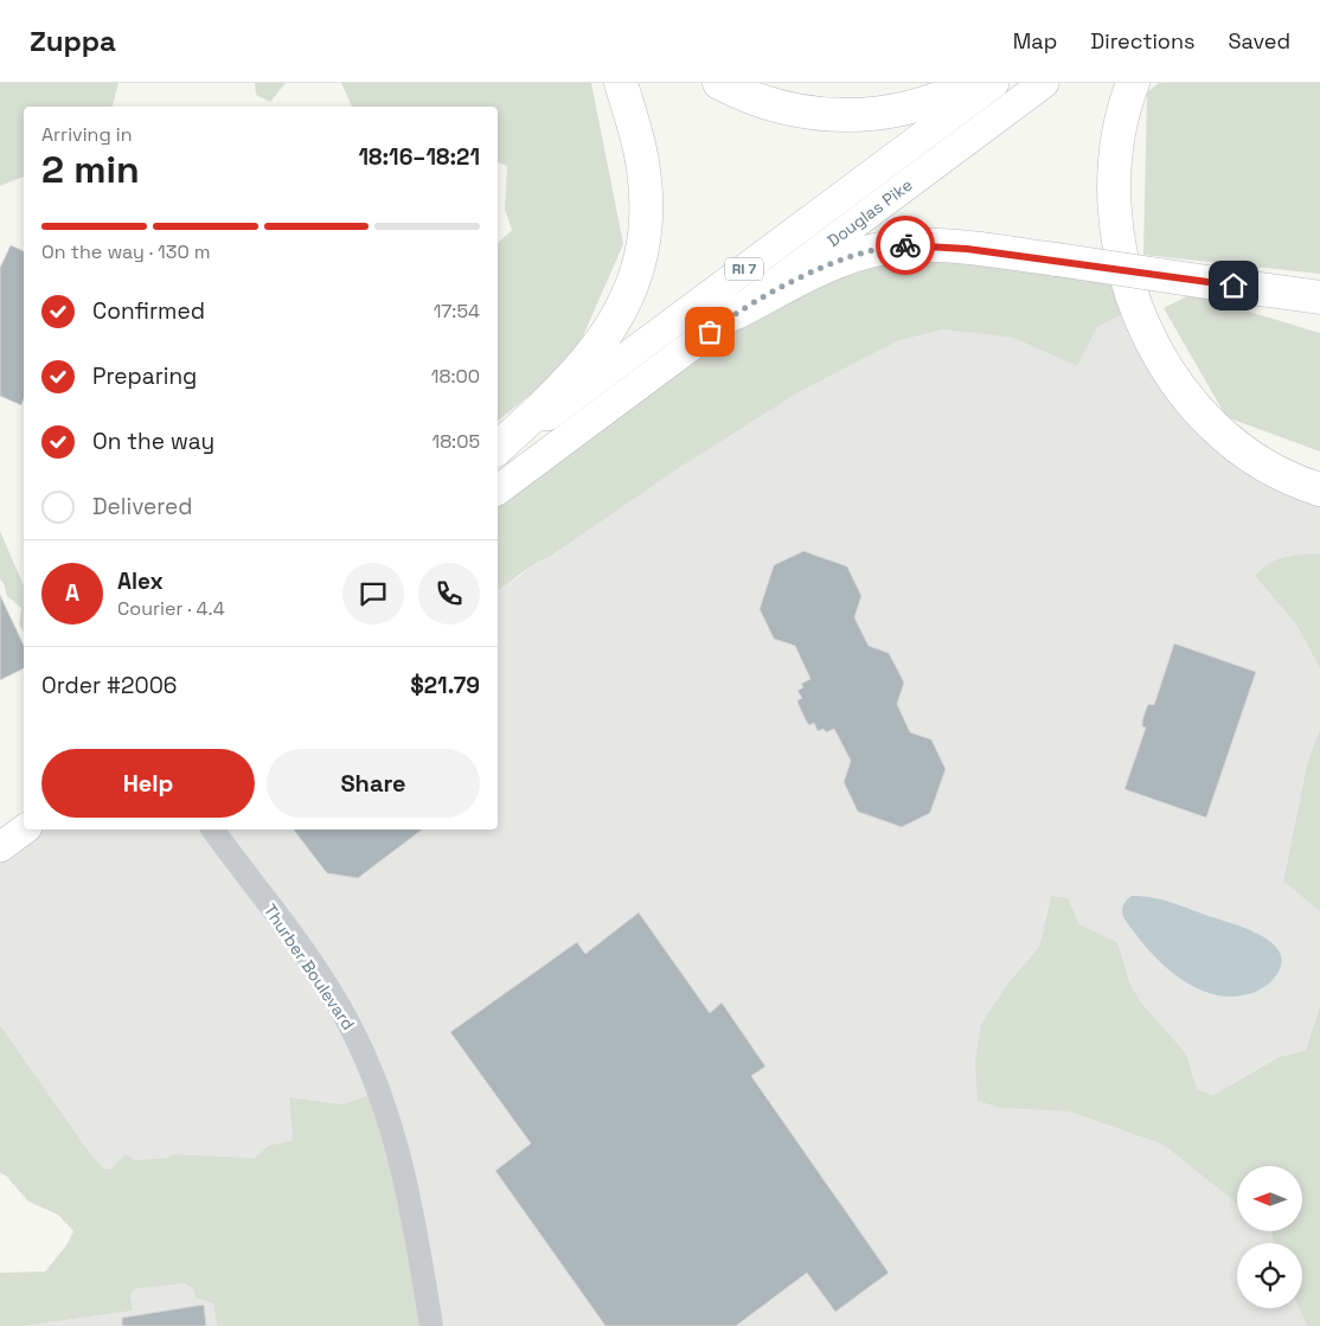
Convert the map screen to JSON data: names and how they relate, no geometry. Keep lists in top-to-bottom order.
{
  "streets": {
    "main road": ["Douglas Pike", "RI 7"],
    "street": ["Thurber Boulevard"]
  },
  "north": "left",
  "page": {
    "header": "Zuppa",
    "nav": ["Map", "Directions", "Saved"],
    "heading": ["2 min", "Arriving in", "18:16–18:21"],
    "panel": [
      "Alex",
      "Courier · 4.4",
      "Order #2006",
      "$21.79"
    ],
    "bar": "On the way · 130 m",
    "list": [
      ["Confirmed", "17:54"],
      ["Preparing", "18:00"],
      ["On the way", "18:05"],
      "Delivered"
    ],
    "round": "A",
    "buttons": ["Help", "Share"]
  }
}
